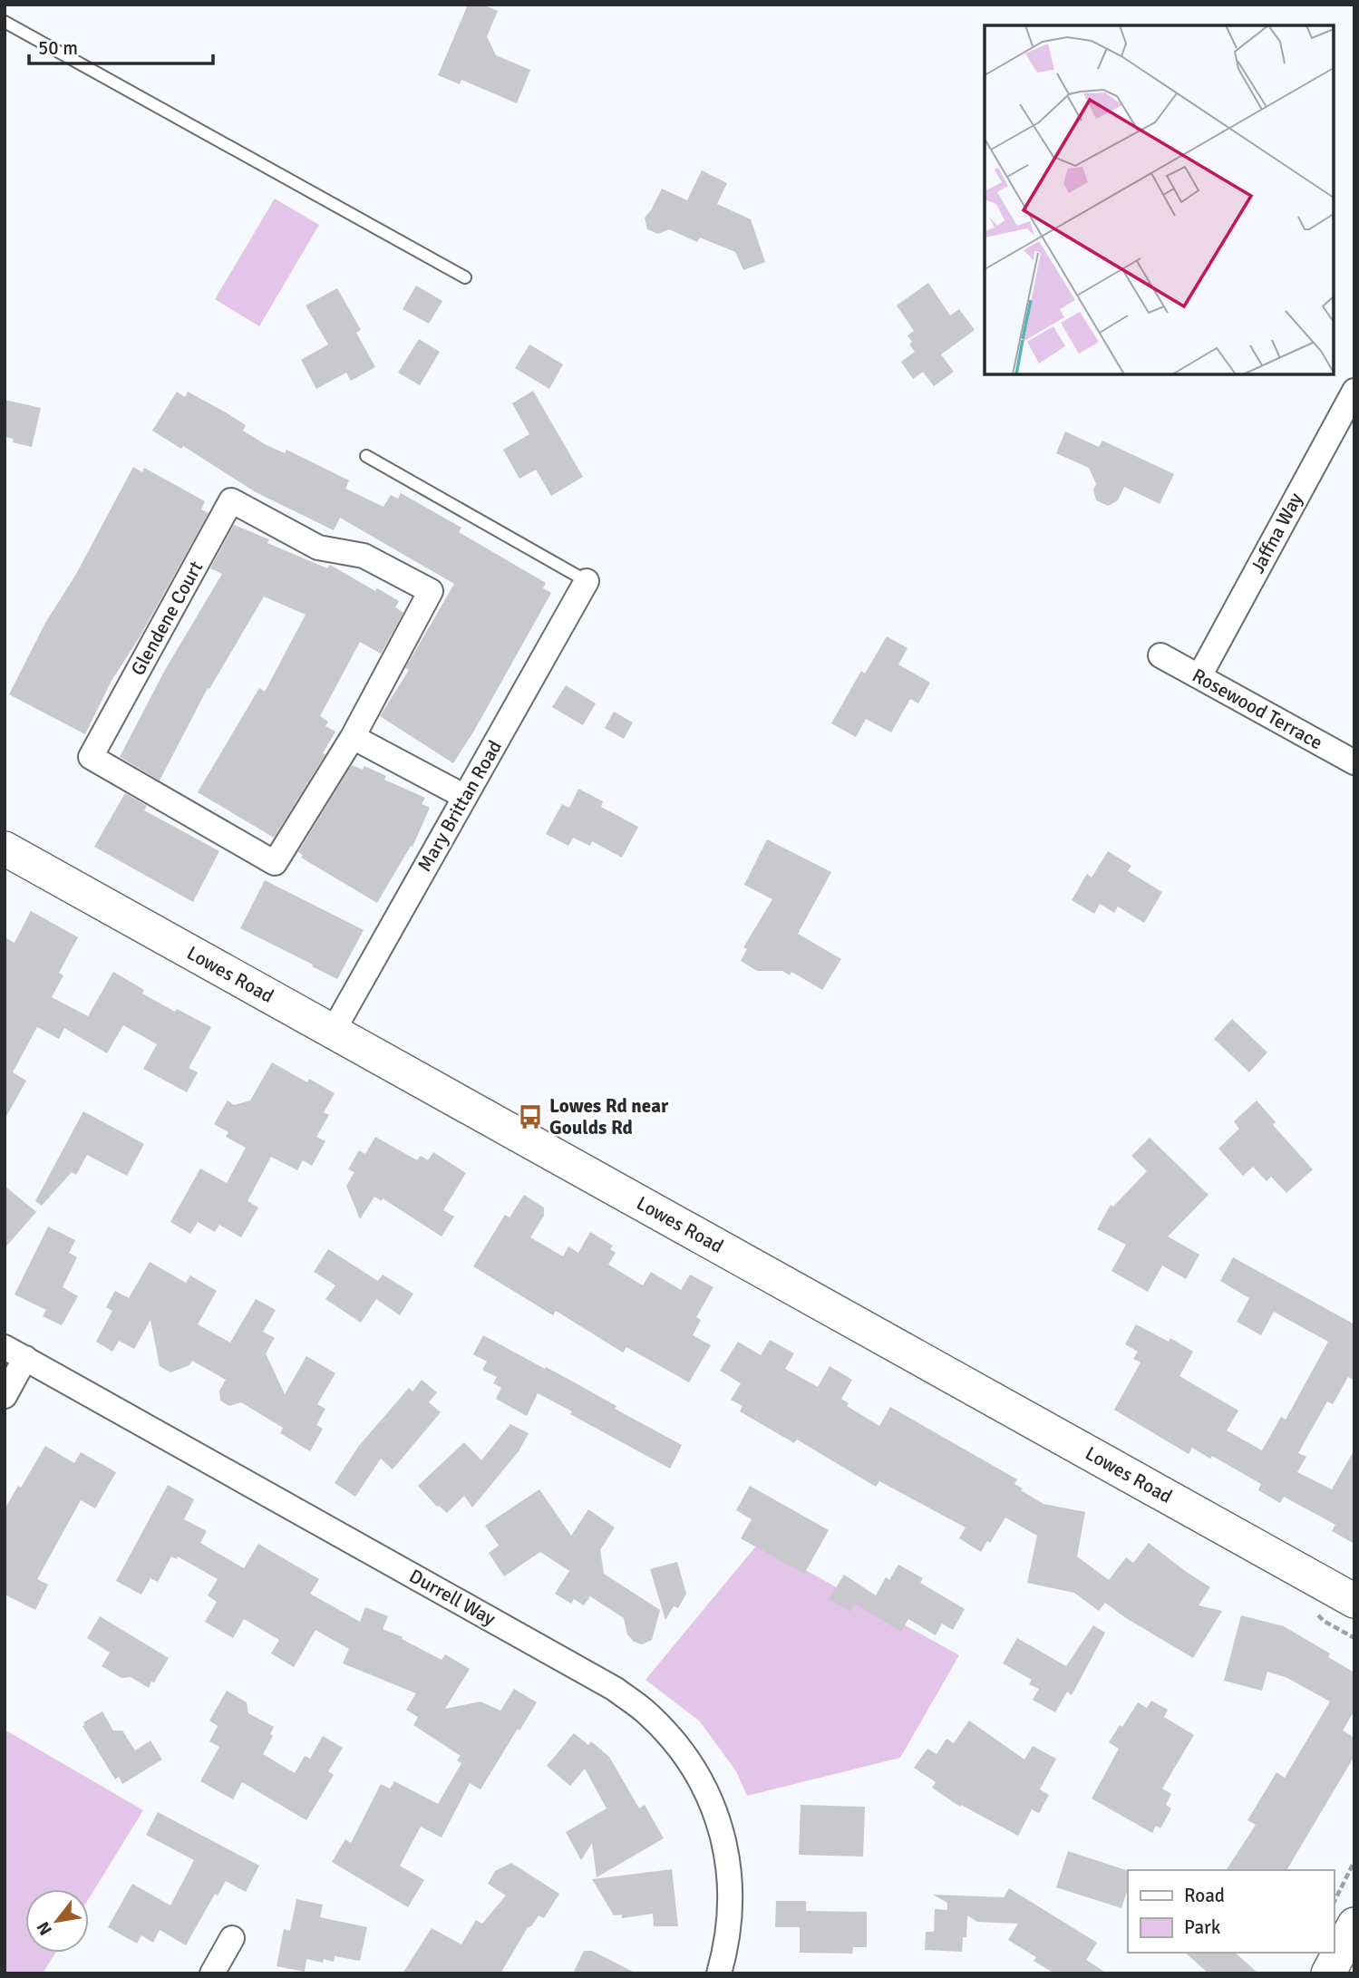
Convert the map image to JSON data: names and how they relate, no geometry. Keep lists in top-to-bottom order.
{
  "streets": {
    "main road": ["Lowes Road"],
    "street": [
      "Jaffna Way",
      "Glendene Court",
      "Rosewood Terrace",
      "Mary Brittan Road",
      "Durrell Way"
    ]
  },
  "crossings": [
    ["Jaffna Way", "Rosewood Terrace"],
    ["Mary Brittan Road", "Lowes Road"]
  ],
  "places": {
    "bus stop": ["Lowes Rd near Goulds Rd"]
  },
  "legend": ["Road", "Park"],
  "scale_bar": "50 m",
  "north": "bottom left"
}
